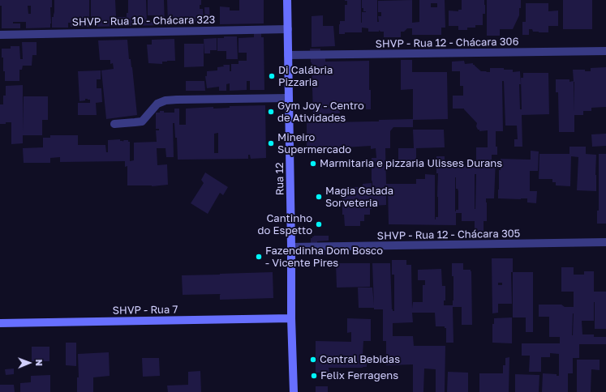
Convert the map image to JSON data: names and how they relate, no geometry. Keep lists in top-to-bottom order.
{
  "streets": {
    "street": [
      "SHVP - Rua 10 - Chácara 323",
      "SHVP - Rua 12 - Chácara 306",
      "Rua 12",
      "SHVP - Rua 12 - Chácara 305",
      "SHVP - Rua 7"
    ]
  },
  "crossings": [
    ["SHVP - Rua 10 - Chácara 323", "Rua 12"],
    ["SHVP - Rua 12 - Chácara 306", "Rua 12"],
    ["Rua 12", "SHVP - Rua 12 - Chácara 305"],
    ["Rua 12", "SHVP - Rua 7"]
  ],
  "places": [
    "Di Calábria Pizzaria",
    "Gym Joy - Centro de Atividades",
    "Mineiro Supermercado",
    "Marmitaria e pizzaria Ulisses Durans",
    "Magia Gelada Sorveteria",
    "Cantinho do Espetto",
    "Fazendinha Dom Bosco - Vicente Pires",
    "Central Bebidas",
    "Felix Ferragens"
  ],
  "north": "right"
}
